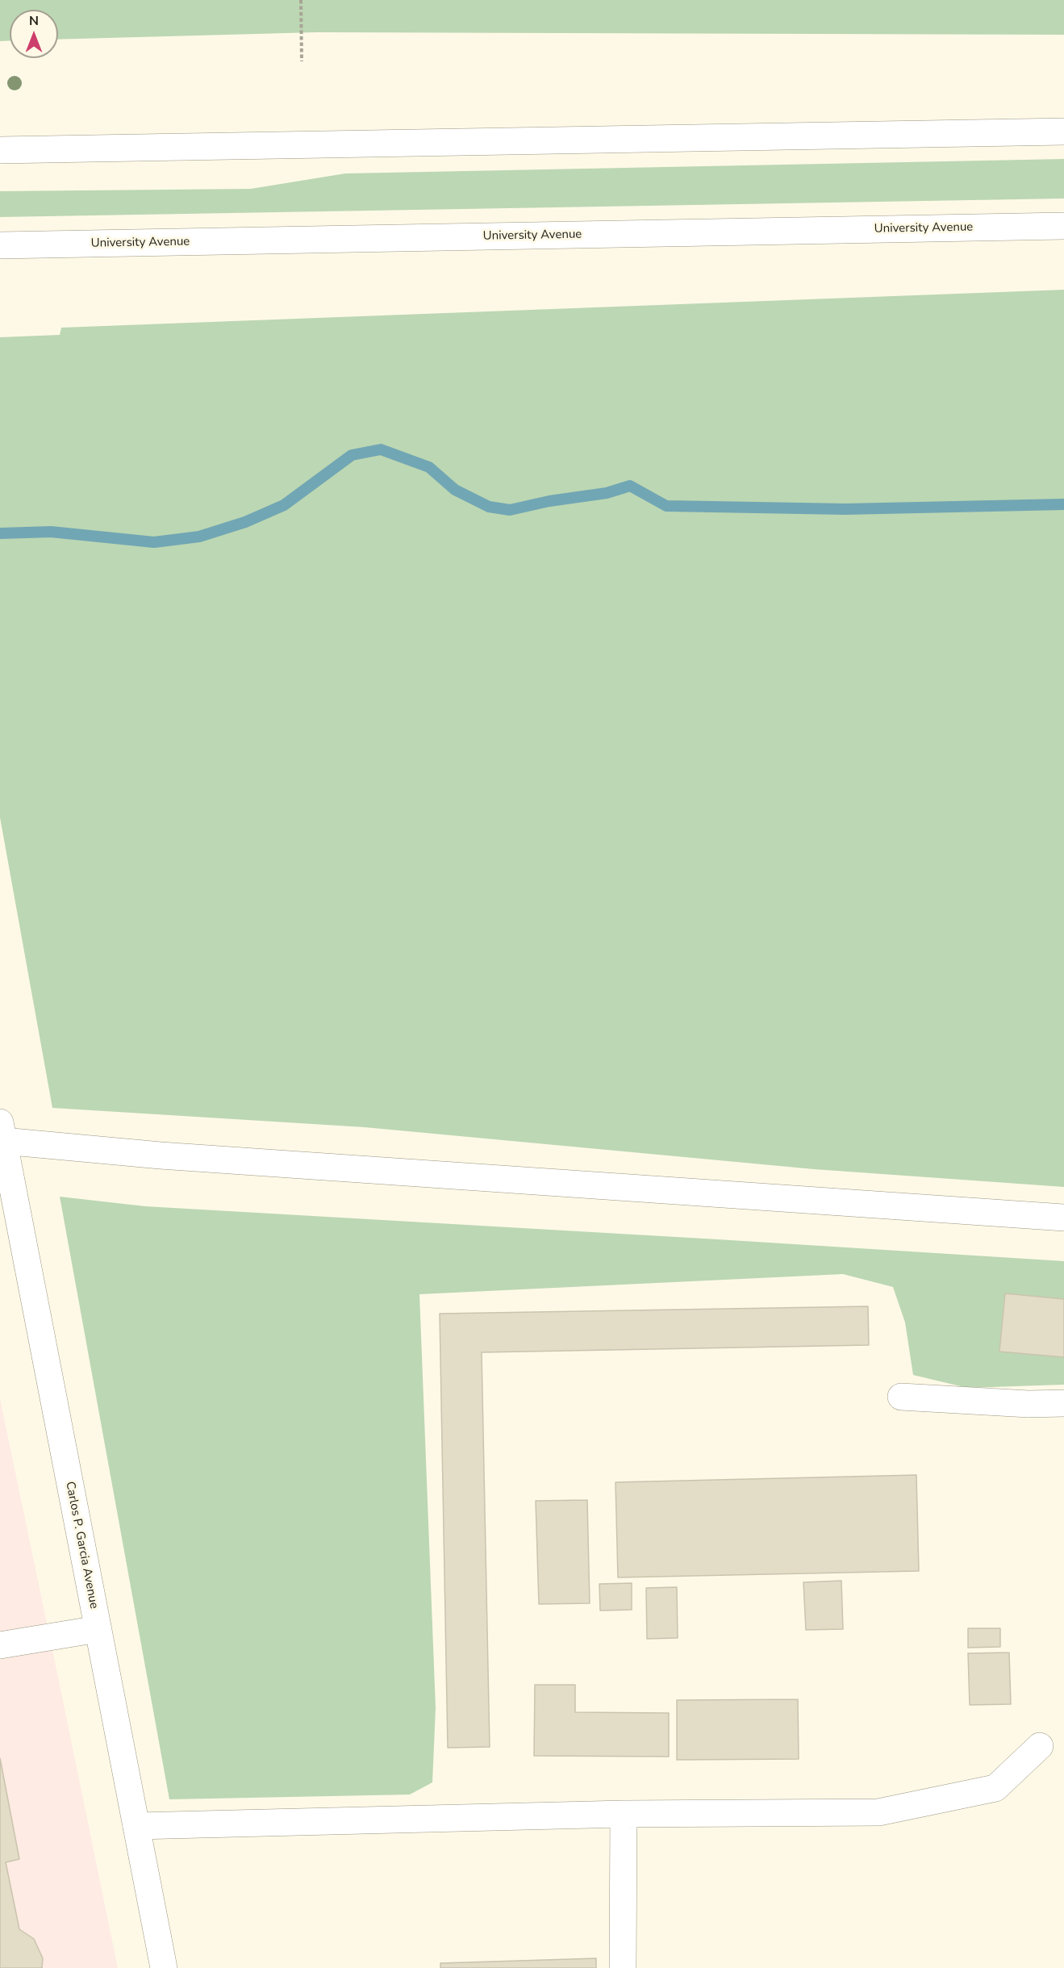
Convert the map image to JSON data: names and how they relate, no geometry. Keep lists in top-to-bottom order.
{
  "streets": {
    "street": ["University Avenue", "Carlos P. Garcia Avenue"]
  },
  "north": "top"
}
